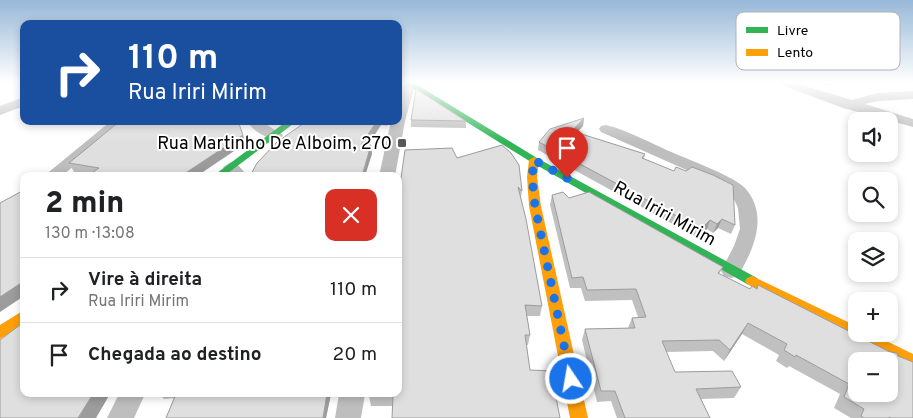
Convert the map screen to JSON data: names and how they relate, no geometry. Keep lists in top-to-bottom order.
{
  "streets": {
    "street": ["Rua Iriri Mirim"]
  },
  "places": {
    "transit": ["Rua Martinho De Alboim, 270"]
  },
  "legend": ["Livre", "Lento"],
  "page": {
    "turn": ["110 m", "Rua Iriri Mirim"],
    "map_buttons": ["+", "−"],
    "heading": ["2 min", "130 m · 13:08"],
    "list": [
      {
        "name": "Vire à direita",
        "note": "Rua Iriri Mirim",
        "value": "110 m"
      },
      {
        "name": "Chegada ao destino",
        "value": "20 m"
      }
    ]
  }
}
